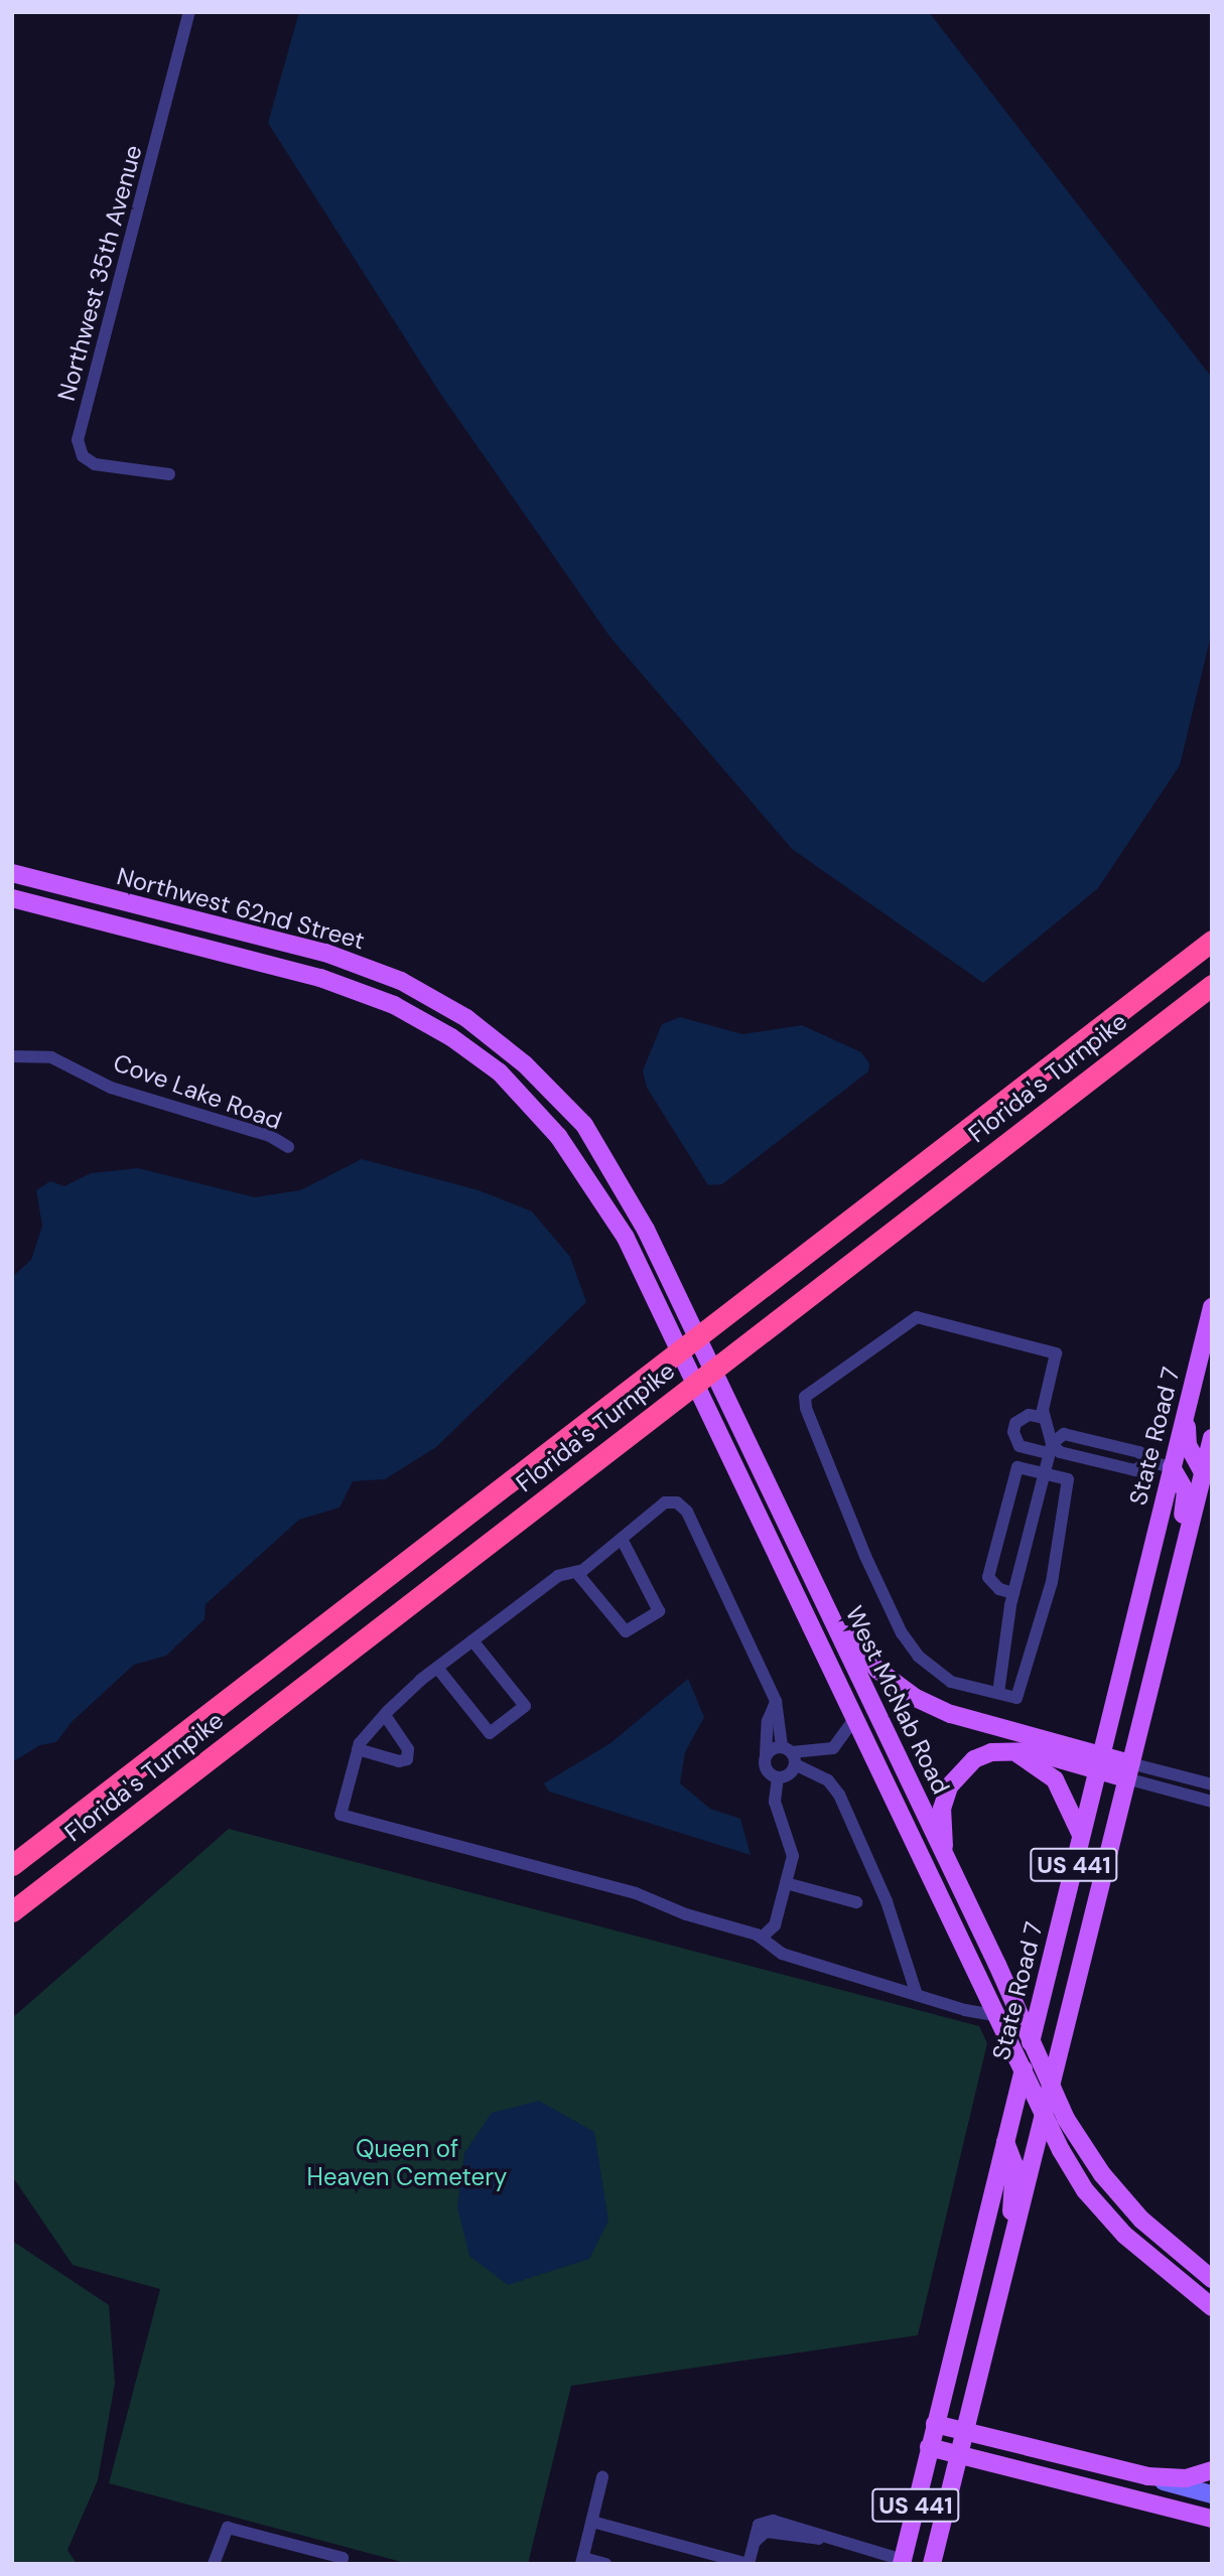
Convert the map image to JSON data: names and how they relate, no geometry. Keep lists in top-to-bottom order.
{
  "streets": {
    "highway": ["Florida's Turnpike"],
    "main road": [
      "Northwest 62nd Street",
      "State Road 7",
      "West McNab Road",
      "US 441"
    ],
    "street": ["Northwest 35th Avenue", "Cove Lake Road"]
  },
  "crossings": [
    ["Northwest 62nd Street", "West McNab Road"]
  ],
  "parks": ["Queen of Heaven Cemetery"]
}
